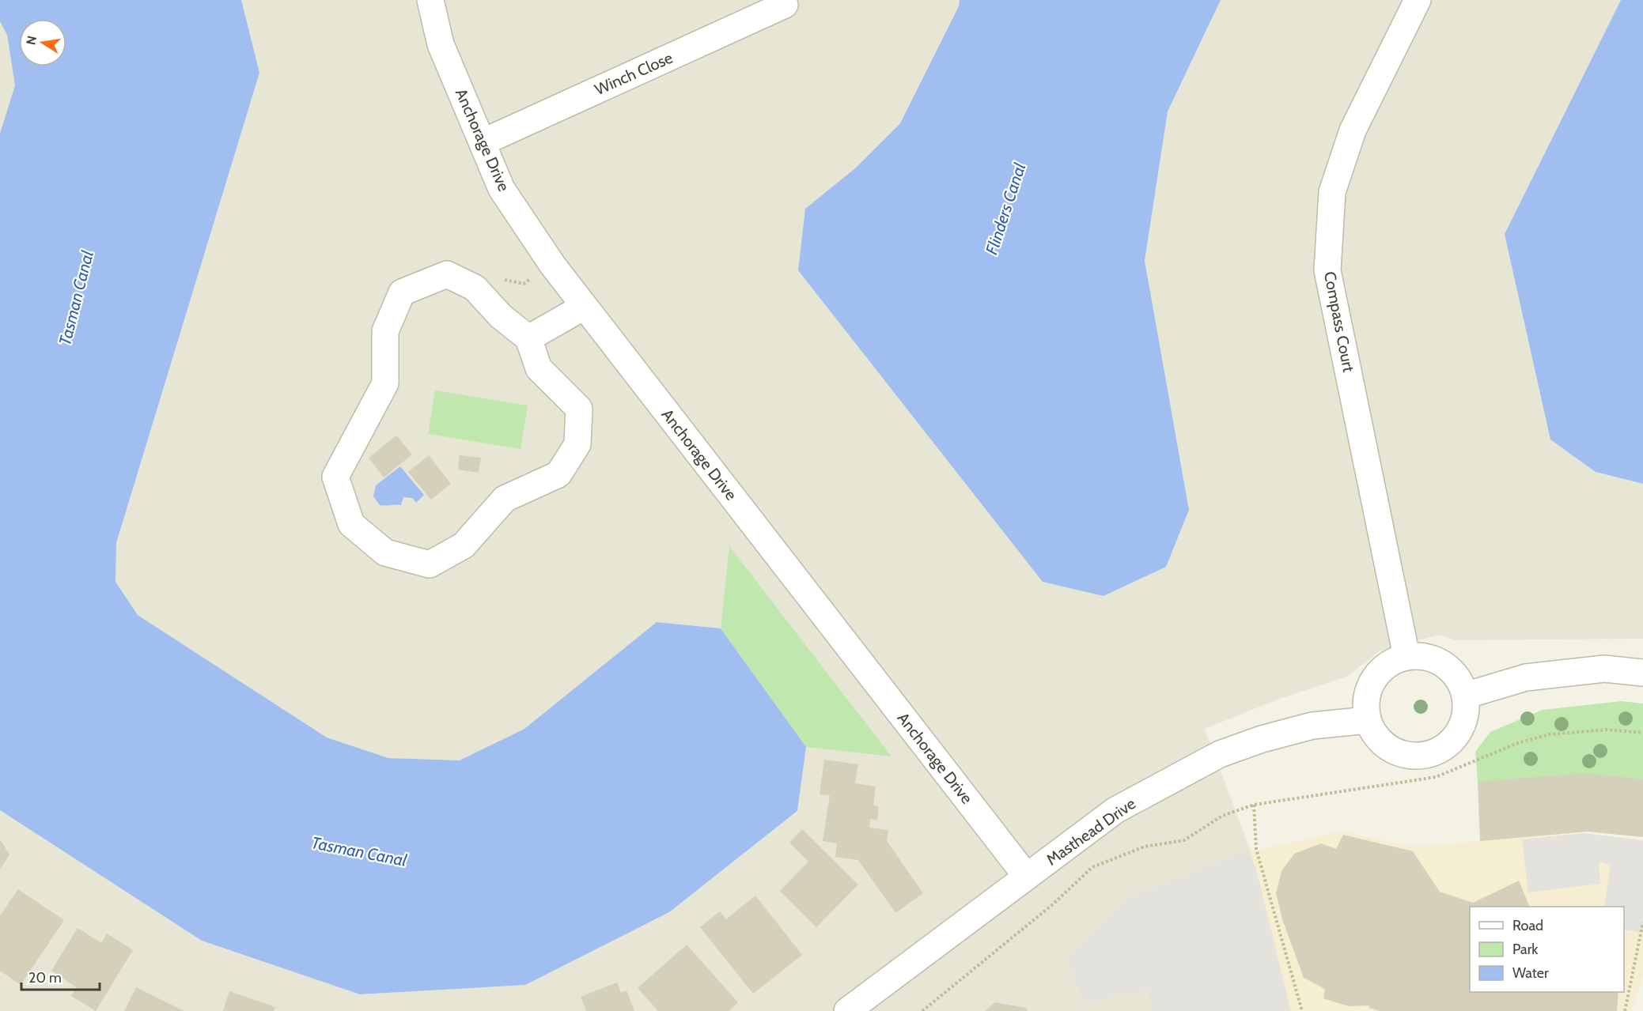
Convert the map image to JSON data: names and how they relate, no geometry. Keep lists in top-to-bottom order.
{
  "streets": {
    "street": [
      "Winch Close",
      "Anchorage Drive",
      "Compass Court",
      "Masthead Drive"
    ]
  },
  "crossings": [
    ["Winch Close", "Anchorage Drive"],
    ["Anchorage Drive", "Masthead Drive"],
    ["Compass Court", "Masthead Drive"]
  ],
  "water": ["Flinders Canal", "Tasman Canal"],
  "legend": ["Road", "Park", "Water"],
  "scale_bar": "20 m",
  "north": "left"
}
